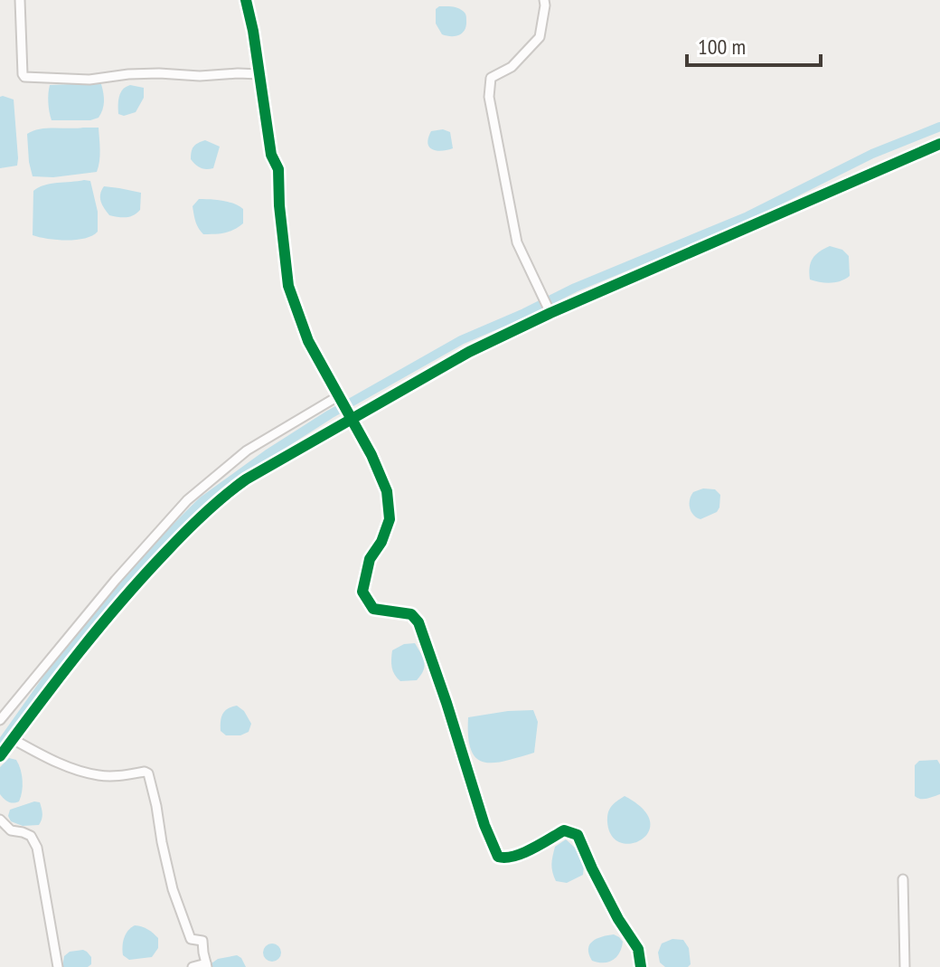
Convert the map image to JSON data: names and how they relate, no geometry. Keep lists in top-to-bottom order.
{
  "scale_bar": "100 m"
}
